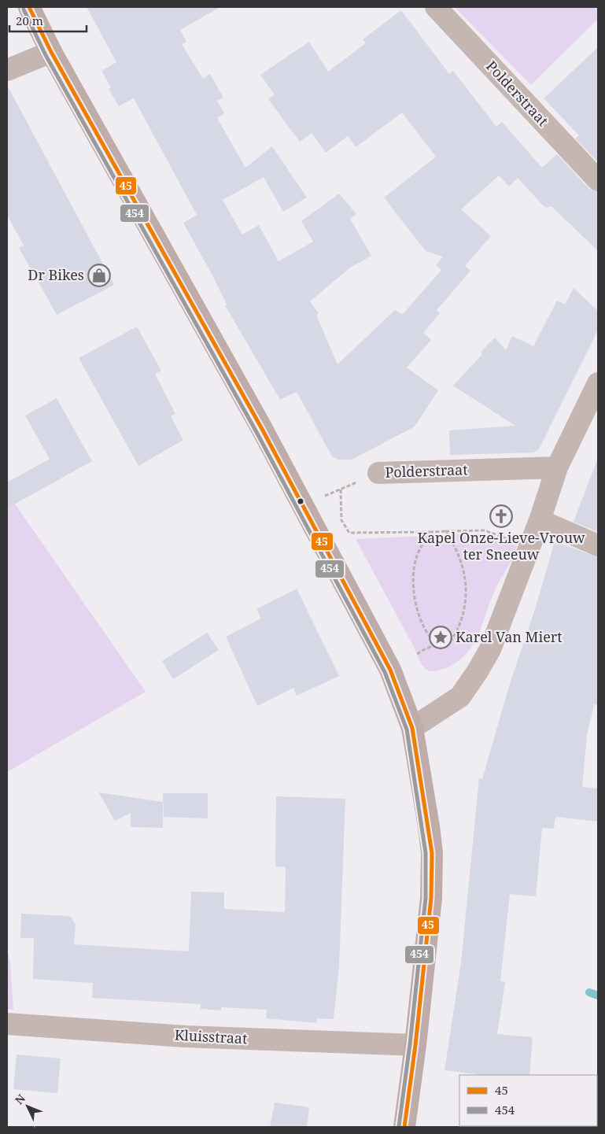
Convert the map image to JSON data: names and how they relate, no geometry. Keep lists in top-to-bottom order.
{
  "streets": {
    "street": ["Polderstraat", "Kluisstraat"]
  },
  "places": {
    "shop": ["Dr Bikes"],
    "church": ["Kapel Onze-Lieve-Vrouw ter Sneeuw"],
    "place": ["Karel Van Miert"]
  },
  "lines": ["transit line 45", "transit line 454"],
  "legend": ["45", "454"],
  "scale_bar": "20 m",
  "north": "top left"
}
